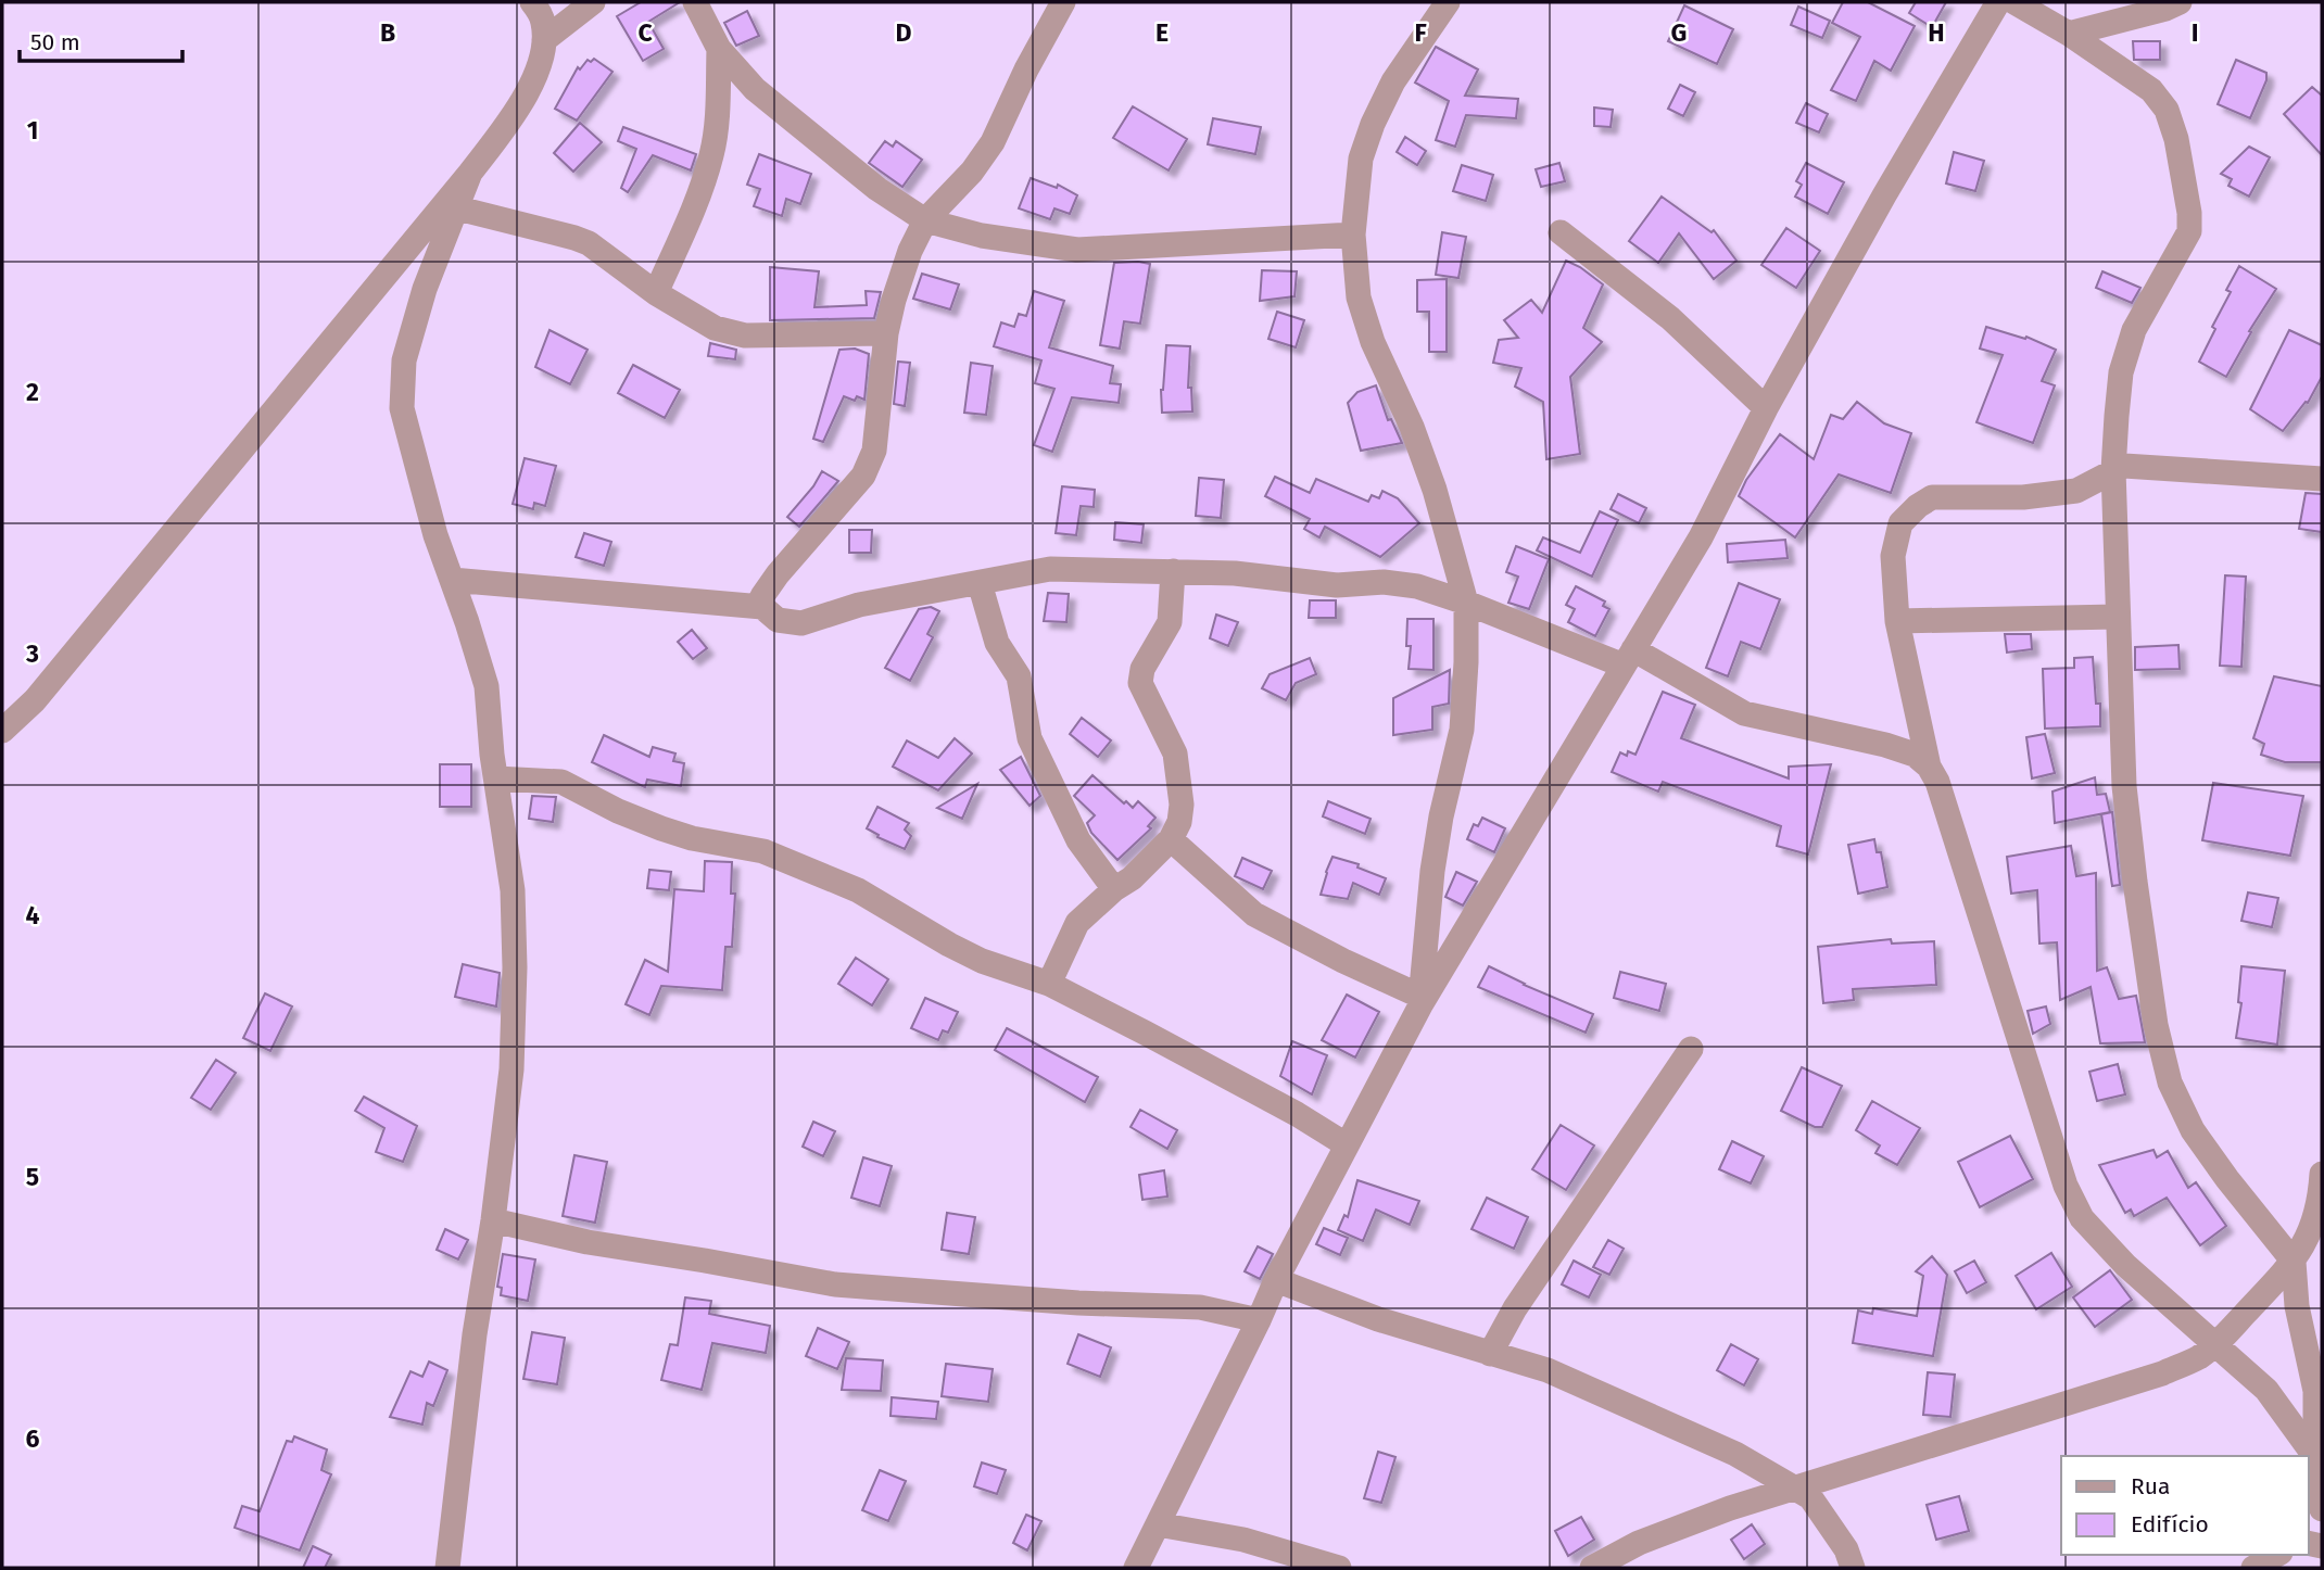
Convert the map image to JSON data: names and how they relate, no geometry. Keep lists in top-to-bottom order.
{
  "legend": ["Rua", "Edifício"],
  "scale_bar": "50 m",
  "grid": {
    "columns": [
      "B",
      "C",
      "D",
      "E",
      "F",
      "G",
      "H",
      "I"
    ],
    "rows": [
      "1",
      "2",
      "3",
      "4",
      "5",
      "6"
    ]
  }
}
